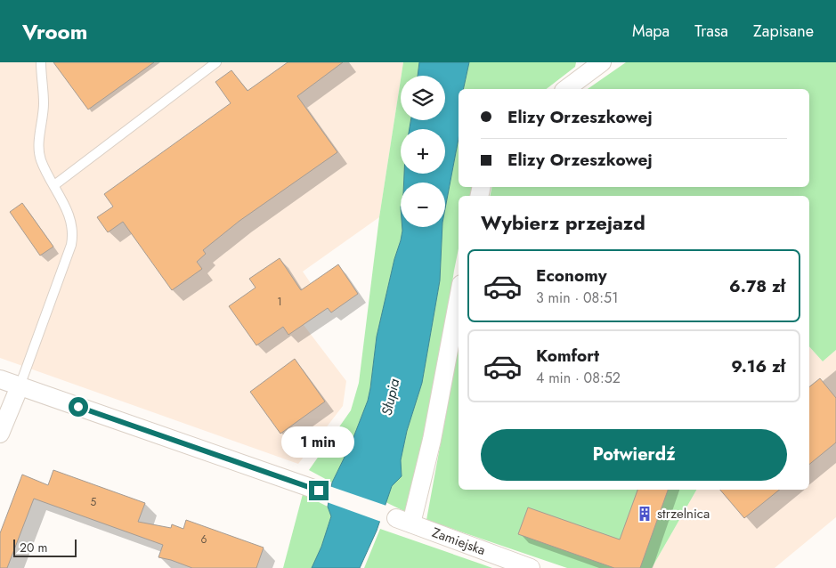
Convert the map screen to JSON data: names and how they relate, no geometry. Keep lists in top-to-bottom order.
{
  "streets": {
    "street": ["Zamiejska"]
  },
  "water": ["Słupia"],
  "places": {
    "building": ["strzelnica"]
  },
  "house_numbers": ["1", "5", "6"],
  "scale_bar": "20 m",
  "page": {
    "header": "Vroom",
    "nav": ["Mapa", "Trasa", "Zapisane"],
    "map_buttons": ["+", "−"],
    "banner": ["Elizy Orzeszkowej", "Elizy Orzeszkowej"],
    "heading": "Wybierz przejazd",
    "list": [
      {
        "name": "Economy",
        "note": "3 min · 08:51",
        "value": "6.78 zł"
      },
      {
        "name": "Komfort",
        "note": "4 min · 08:52",
        "value": "9.16 zł"
      }
    ],
    "buttons": "Potwierdź",
    "bubble": "1 min",
    "scale": "20 m"
  }
}
